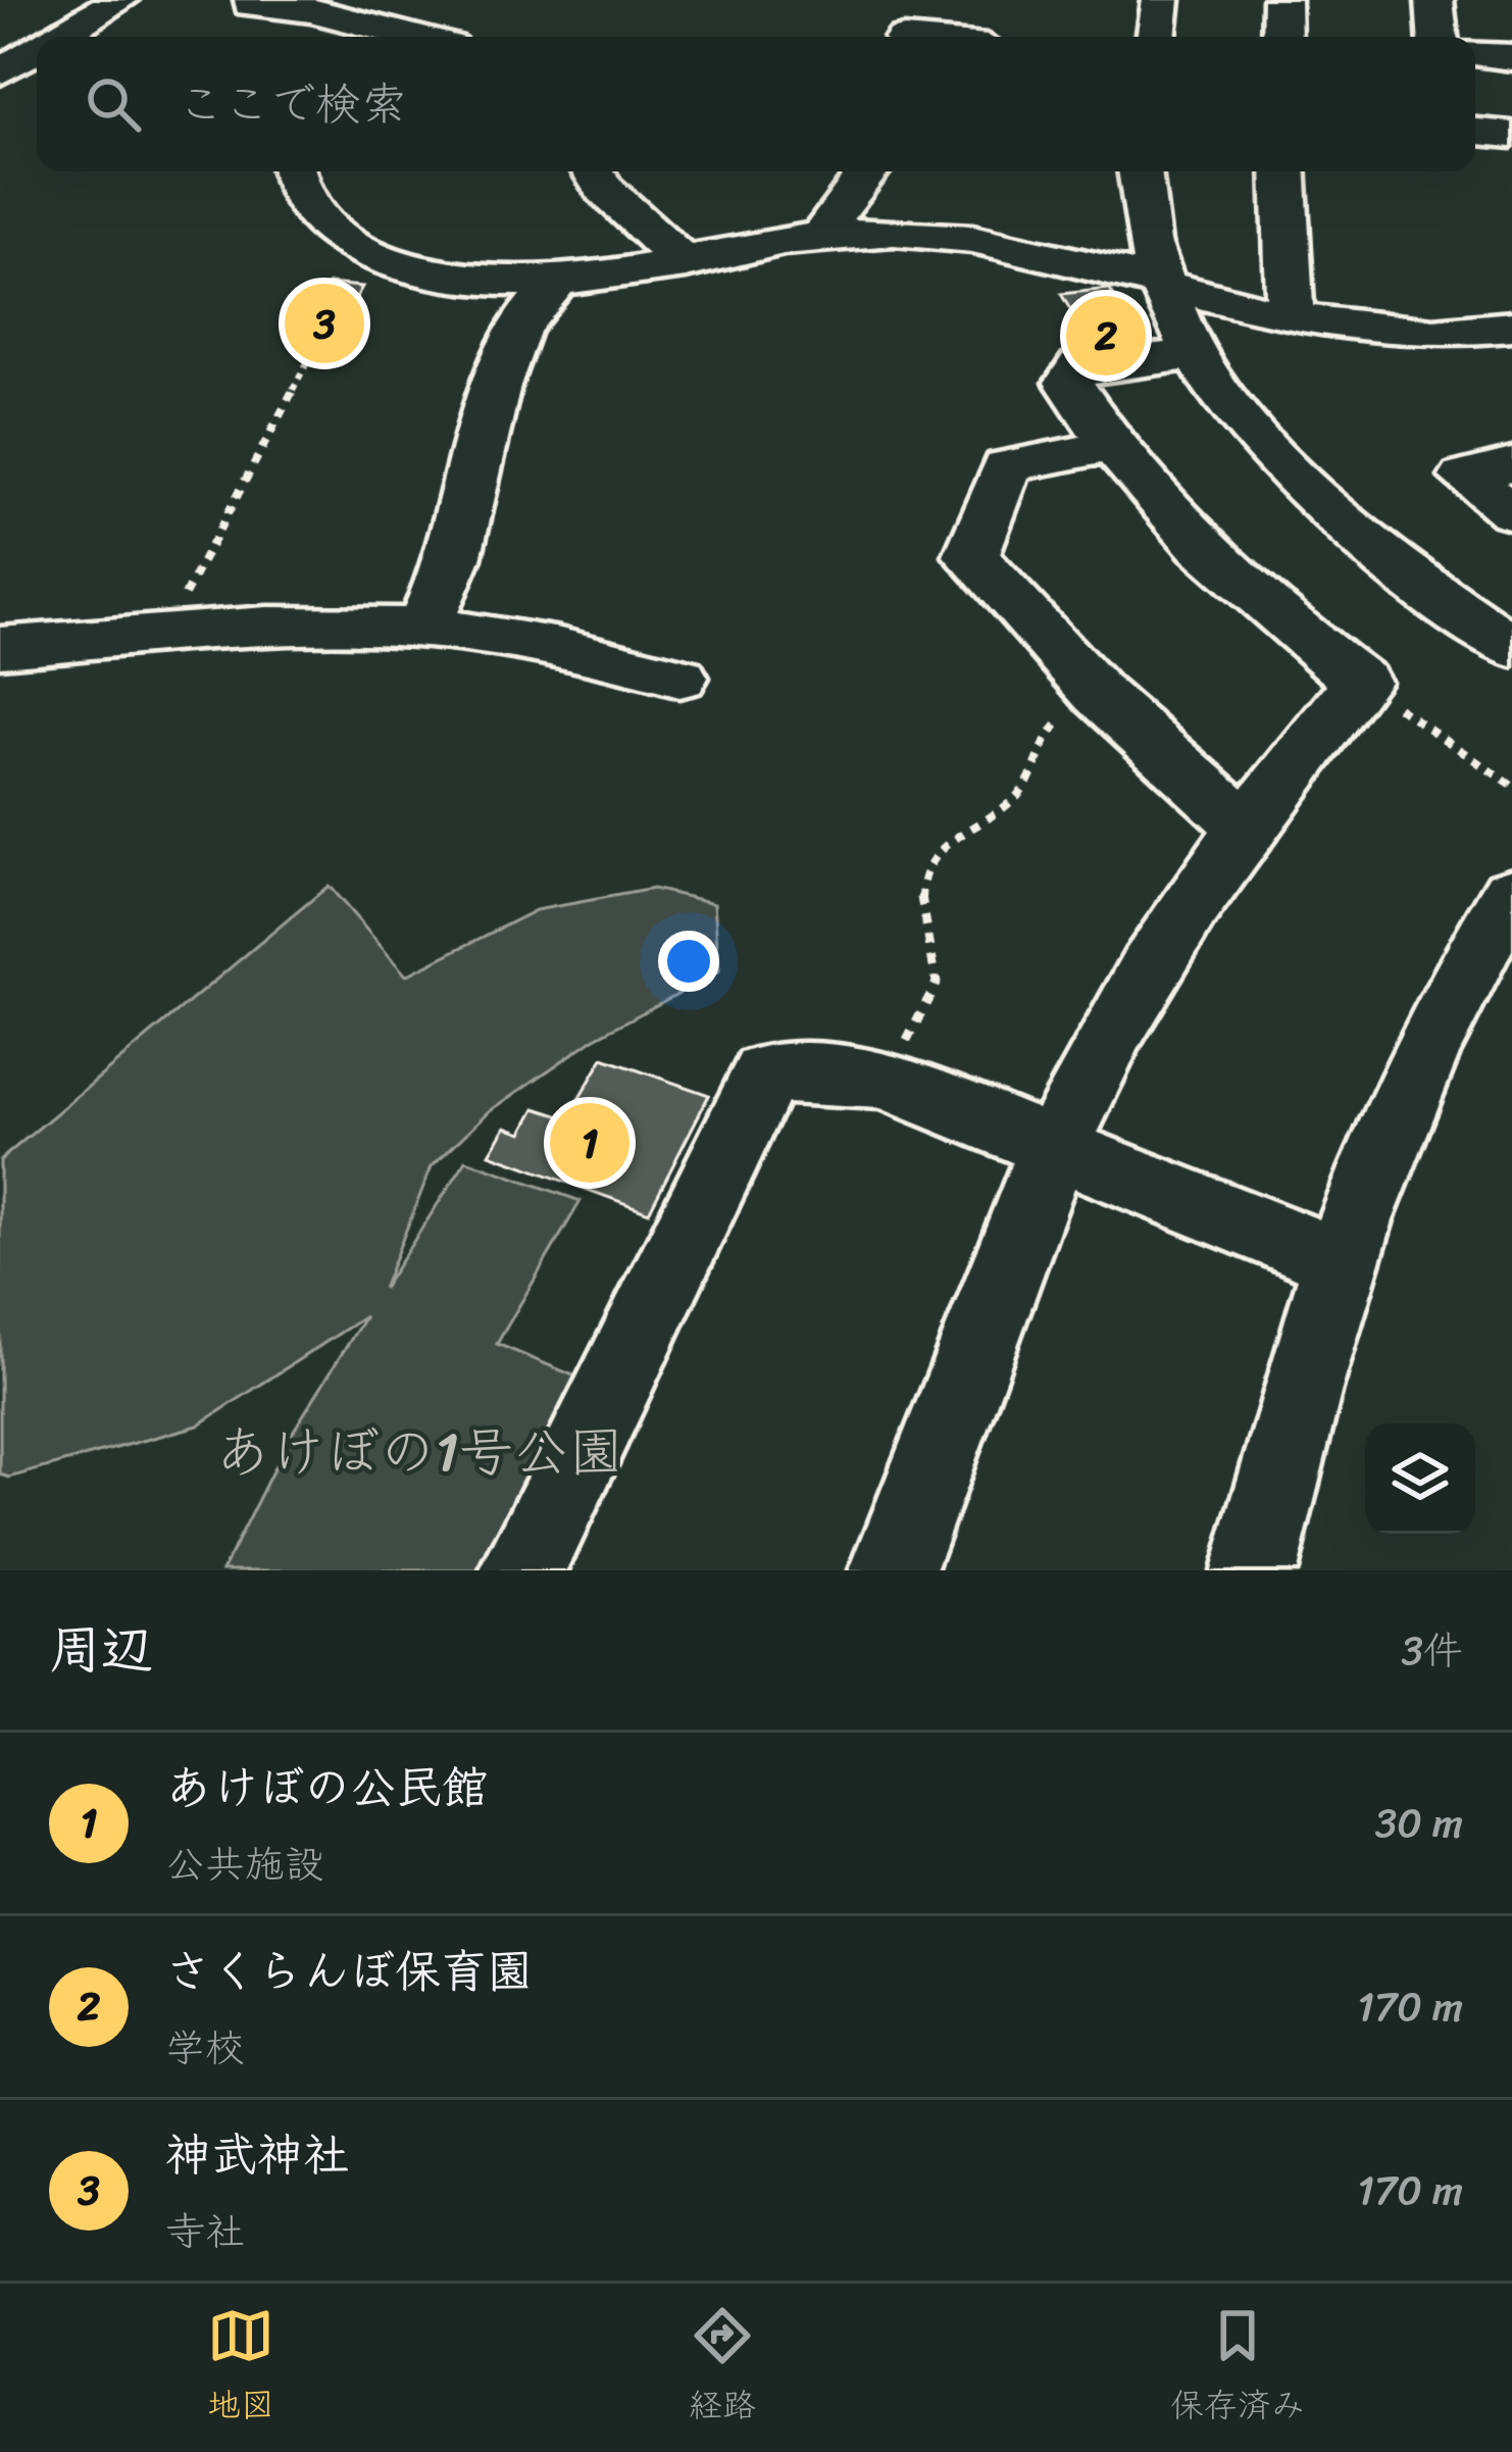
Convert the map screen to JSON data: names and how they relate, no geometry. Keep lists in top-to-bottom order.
{
  "parks": ["あけぼの1号公園"],
  "page": {
    "search": "ここで検索",
    "pins": ["3", "2", "1"],
    "heading": ["周辺", "3件"],
    "list": [
      {
        "mark": "1",
        "name": "あけぼの公民館",
        "note": "公共施設",
        "value": "30 m"
      },
      {
        "mark": "2",
        "name": "さくらんぼ保育園",
        "note": "学校",
        "value": "170 m"
      },
      {
        "mark": "3",
        "name": "神武神社",
        "note": "寺社",
        "value": "170 m"
      }
    ],
    "nav": ["地図", "経路", "保存済み"]
  }
}
